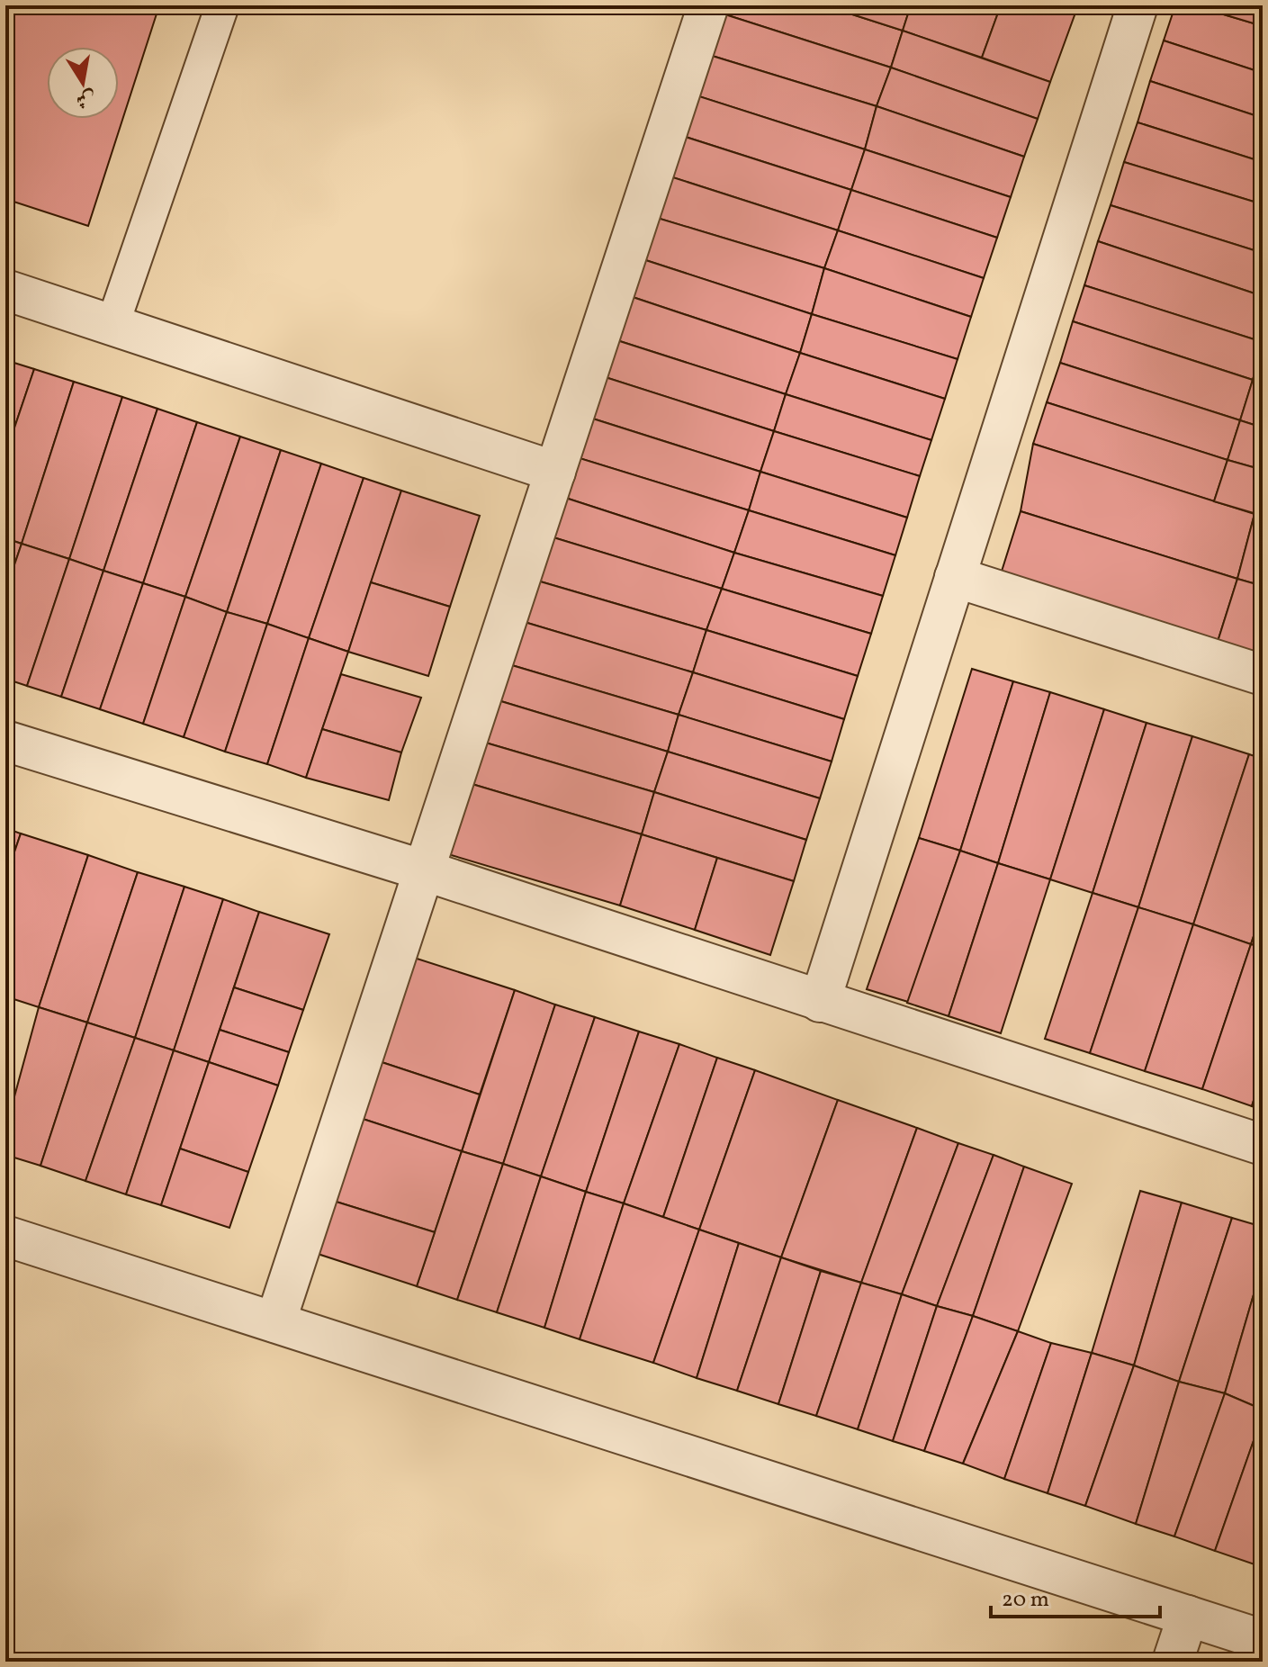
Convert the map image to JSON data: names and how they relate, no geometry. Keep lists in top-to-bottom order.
{
  "scale_bar": "20 m",
  "north": "bottom"
}
